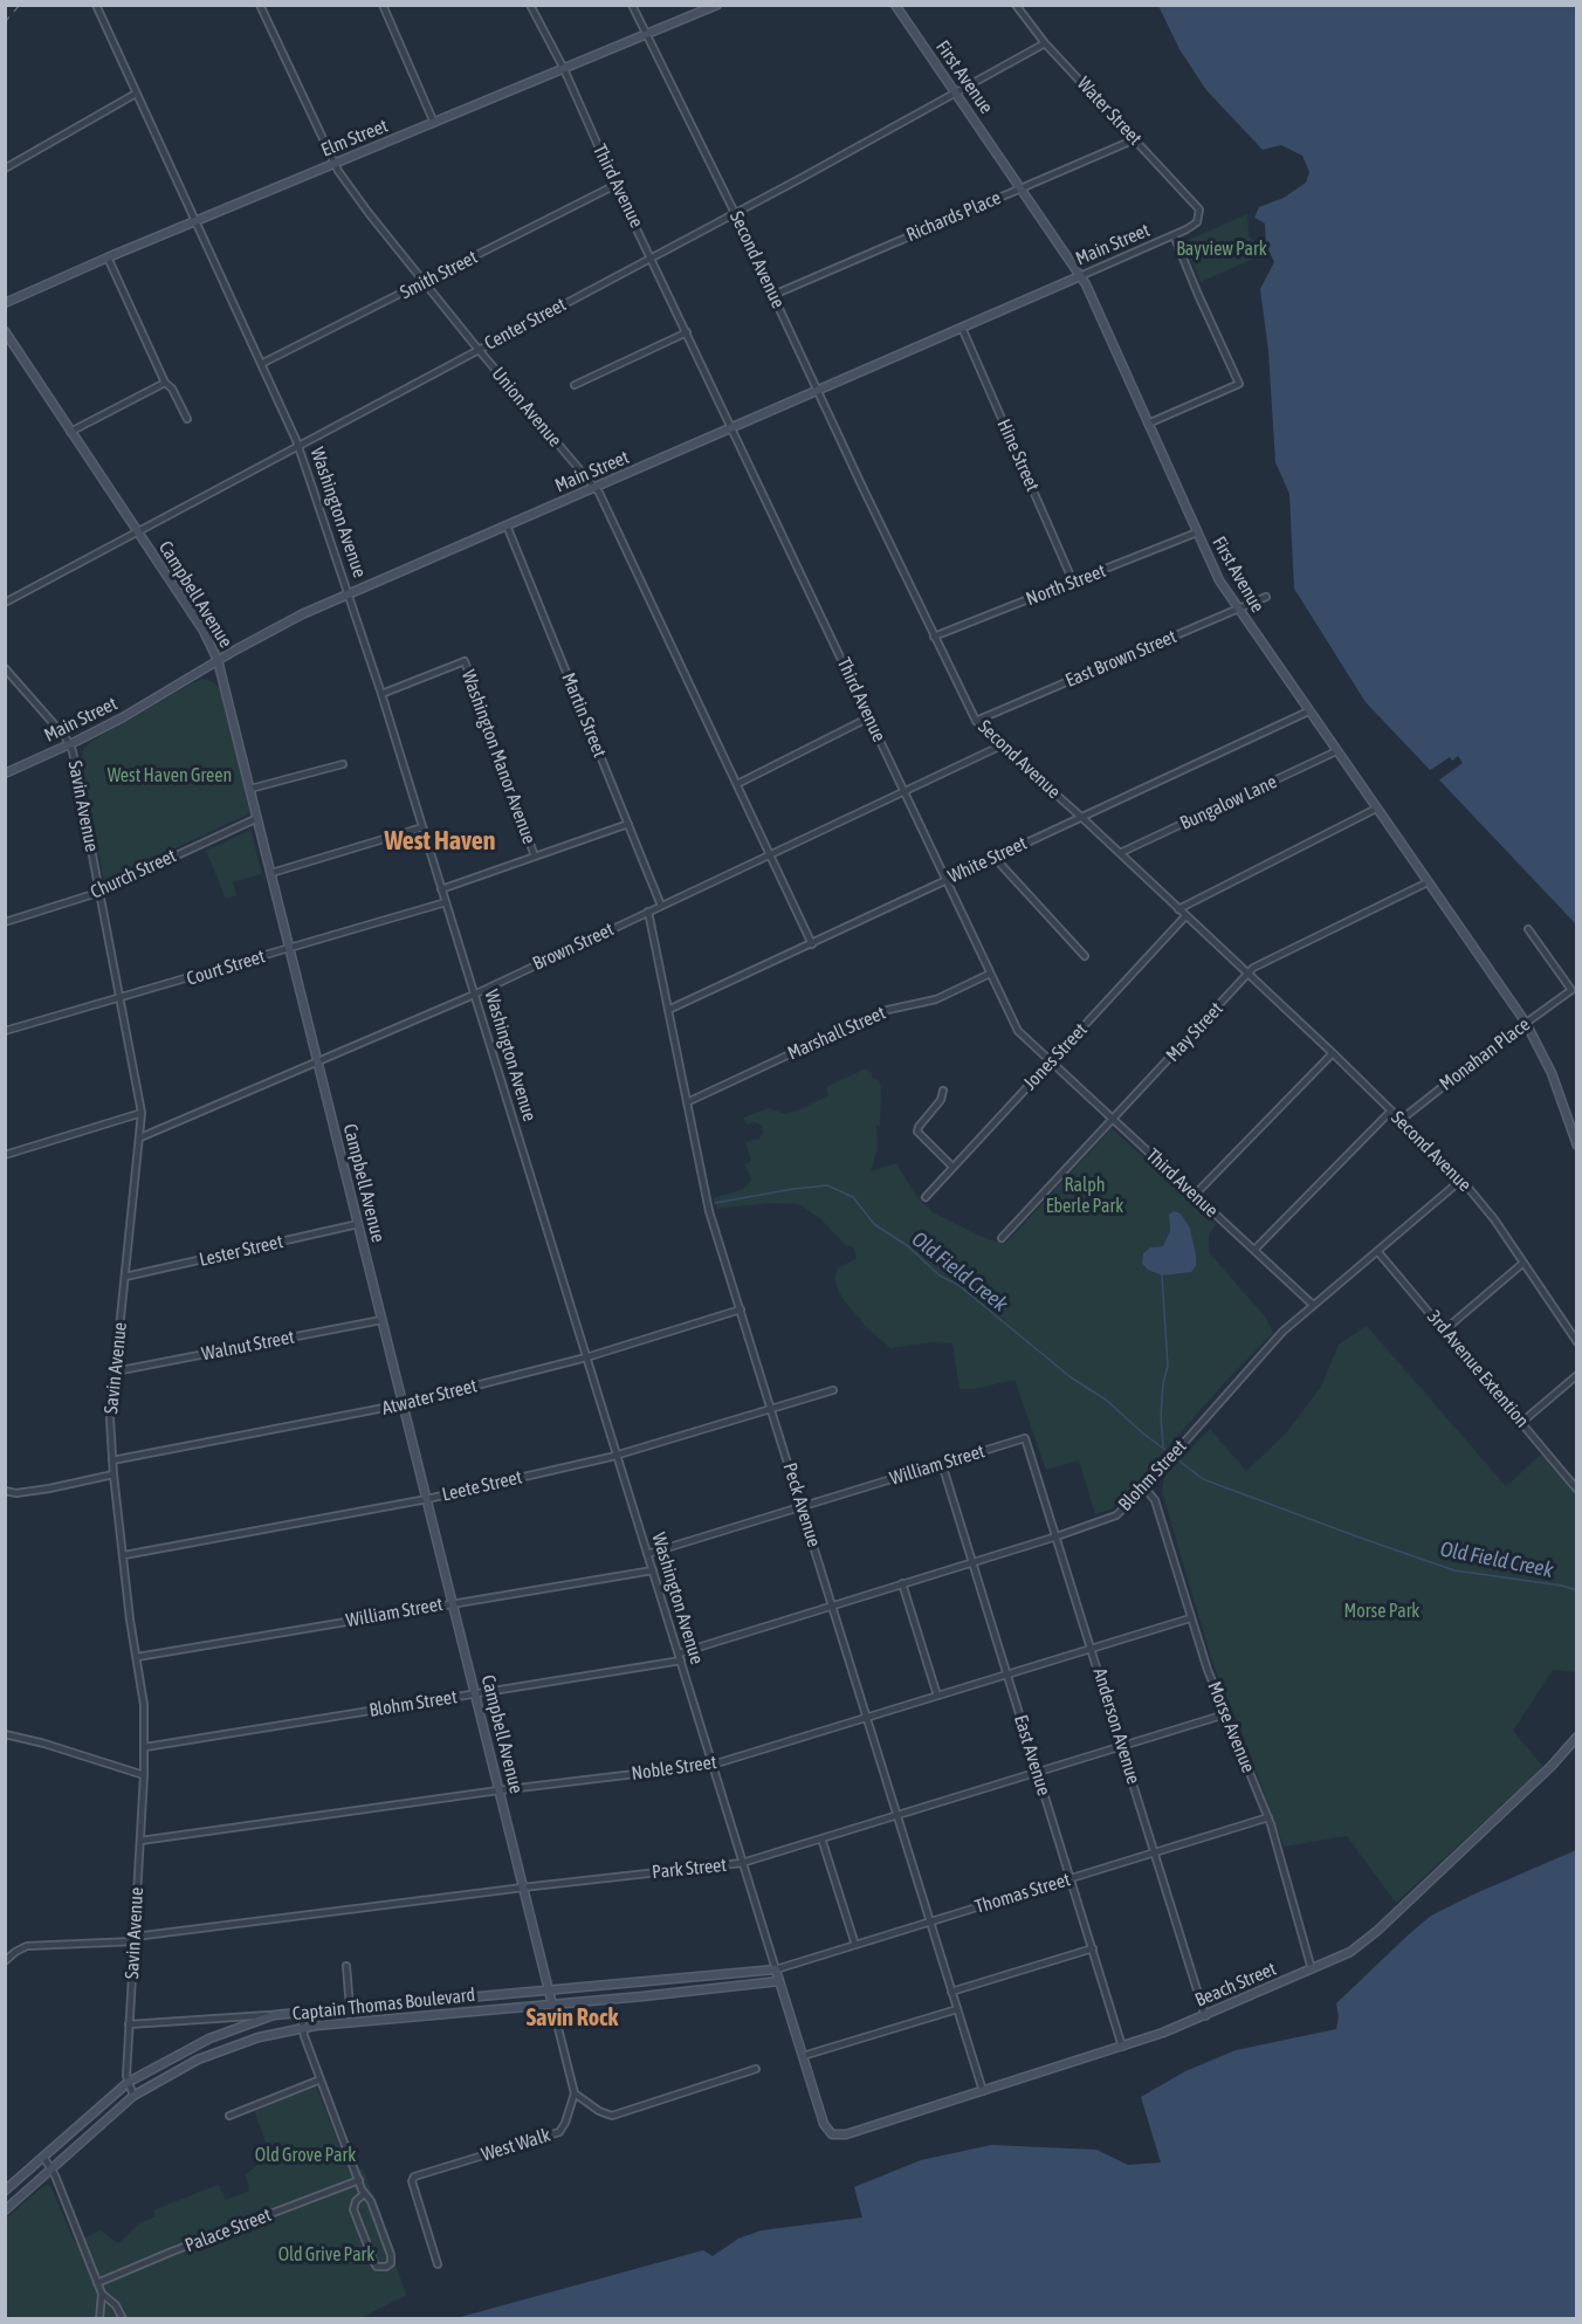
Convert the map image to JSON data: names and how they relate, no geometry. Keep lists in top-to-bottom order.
{
  "streets": {
    "main road": [
      "First Avenue",
      "Elm Street",
      "Main Street",
      "Washington Avenue",
      "Campbell Avenue",
      "Beach Street",
      "Captain Thomas Boulevard"
    ],
    "street": [
      "Water Street",
      "Third Avenue",
      "Richards Place",
      "Second Avenue",
      "Smith Street",
      "Center Street",
      "Union Avenue",
      "Hine Street",
      "North Street",
      "East Brown Street",
      "Martin Street",
      "Washington Manor Avenue",
      "Bungalow Lane",
      "Savin Avenue",
      "White Street",
      "Church Street",
      "Brown Street",
      "Court Street",
      "May Street",
      "Marshall Street",
      "Monahan Place",
      "Jones Street",
      "Lester Street",
      "Walnut Street",
      "3rd Avenue Extention",
      "Atwater Street",
      "William Street",
      "Blohm Street",
      "Leete Street",
      "Peck Avenue",
      "Anderson Avenue",
      "Morse Avenue",
      "East Avenue",
      "Noble Street",
      "Park Street",
      "Thomas Street",
      "West Walk",
      "Palace Street"
    ]
  },
  "crossings": [
    ["First Avenue", "Richards Place"],
    ["First Avenue", "Main Street"],
    ["First Avenue", "Center Street"],
    ["First Avenue", "North Street"],
    ["First Avenue", "East Brown Street"],
    ["First Avenue", "Bungalow Lane"],
    ["First Avenue", "White Street"],
    ["First Avenue", "May Street"],
    ["First Avenue", "Monahan Place"],
    ["Water Street", "Richards Place"],
    ["Water Street", "Main Street"],
    ["Water Street", "Center Street"],
    ["Elm Street", "Third Avenue"],
    ["Elm Street", "Second Avenue"],
    ["Elm Street", "Union Avenue"],
    ["Elm Street", "Washington Avenue"],
    ["Third Avenue", "Main Street"],
    ["Third Avenue", "Smith Street"],
    ["Third Avenue", "Center Street"],
    ["Third Avenue", "White Street"],
    ["Third Avenue", "Brown Street"],
    ["Third Avenue", "May Street"],
    ["Third Avenue", "Marshall Street"],
    ["Third Avenue", "Jones Street"],
    ["Third Avenue", "Blohm Street"],
    ["Richards Place", "Second Avenue"],
    ["Main Street", "Second Avenue"],
    ["Main Street", "Union Avenue"],
    ["Main Street", "Hine Street"],
    ["Main Street", "Washington Avenue"],
    ["Main Street", "Campbell Avenue"],
    ["Main Street", "Martin Street"],
    ["Main Street", "Savin Avenue"],
    ["Second Avenue", "Center Street"],
    ["Second Avenue", "North Street"],
    ["Second Avenue", "East Brown Street"],
    ["Second Avenue", "Bungalow Lane"],
    ["Second Avenue", "White Street"],
    ["Second Avenue", "Brown Street"],
    ["Second Avenue", "May Street"],
    ["Second Avenue", "Monahan Place"],
    ["Second Avenue", "Jones Street"],
    ["Second Avenue", "Blohm Street"],
    ["Smith Street", "Union Avenue"],
    ["Smith Street", "Washington Avenue"],
    ["Center Street", "Union Avenue"],
    ["Center Street", "Washington Avenue"],
    ["Center Street", "Campbell Avenue"],
    ["Union Avenue", "White Street"],
    ["Union Avenue", "Brown Street"],
    ["Hine Street", "North Street"],
    ["Washington Avenue", "Washington Manor Avenue"],
    ["Washington Avenue", "Brown Street"],
    ["Washington Avenue", "Court Street"],
    ["Washington Avenue", "Atwater Street"],
    ["Washington Avenue", "William Street"],
    ["Washington Avenue", "Blohm Street"],
    ["Washington Avenue", "Leete Street"],
    ["Washington Avenue", "Noble Street"],
    ["Washington Avenue", "Park Street"],
    ["Washington Avenue", "Thomas Street"],
    ["Washington Avenue", "Beach Street"],
    ["Washington Avenue", "Captain Thomas Boulevard"],
    ["Campbell Avenue", "Church Street"],
    ["Campbell Avenue", "Brown Street"],
    ["Campbell Avenue", "Court Street"],
    ["Campbell Avenue", "Lester Street"],
    ["Campbell Avenue", "Walnut Street"],
    ["Campbell Avenue", "Atwater Street"],
    ["Campbell Avenue", "William Street"],
    ["Campbell Avenue", "Blohm Street"],
    ["Campbell Avenue", "Leete Street"],
    ["Campbell Avenue", "Noble Street"],
    ["Campbell Avenue", "Park Street"],
    ["Campbell Avenue", "Captain Thomas Boulevard"],
    ["Campbell Avenue", "West Walk"],
    ["Martin Street", "Brown Street"],
    ["Savin Avenue", "Church Street"],
    ["Savin Avenue", "Brown Street"],
    ["Savin Avenue", "Court Street"],
    ["Savin Avenue", "Lester Street"],
    ["Savin Avenue", "Walnut Street"],
    ["Savin Avenue", "Atwater Street"],
    ["Savin Avenue", "William Street"],
    ["Savin Avenue", "Blohm Street"],
    ["Savin Avenue", "Leete Street"],
    ["Savin Avenue", "Noble Street"],
    ["Savin Avenue", "Park Street"],
    ["Savin Avenue", "Captain Thomas Boulevard"],
    ["White Street", "Peck Avenue"],
    ["Brown Street", "Peck Avenue"],
    ["Marshall Street", "Peck Avenue"],
    ["3rd Avenue Extention", "Blohm Street"],
    ["Atwater Street", "Peck Avenue"],
    ["William Street", "Peck Avenue"],
    ["William Street", "Anderson Avenue"],
    ["William Street", "East Avenue"],
    ["Blohm Street", "Peck Avenue"],
    ["Blohm Street", "Anderson Avenue"],
    ["Blohm Street", "Morse Avenue"],
    ["Blohm Street", "East Avenue"],
    ["Leete Street", "Peck Avenue"],
    ["Peck Avenue", "Noble Street"],
    ["Peck Avenue", "Park Street"],
    ["Peck Avenue", "Thomas Street"],
    ["Peck Avenue", "Beach Street"],
    ["Anderson Avenue", "Noble Street"],
    ["Anderson Avenue", "Park Street"],
    ["Anderson Avenue", "Thomas Street"],
    ["Anderson Avenue", "Beach Street"],
    ["Morse Avenue", "Noble Street"],
    ["Morse Avenue", "Park Street"],
    ["Morse Avenue", "Thomas Street"],
    ["Morse Avenue", "Beach Street"],
    ["East Avenue", "Noble Street"],
    ["East Avenue", "Park Street"],
    ["East Avenue", "Thomas Street"],
    ["East Avenue", "Beach Street"],
    ["Thomas Street", "Captain Thomas Boulevard"]
  ],
  "districts": ["West Haven", "Savin Rock"],
  "water": ["Old Field Creek"],
  "parks": [
    "Bayview Park",
    "West Haven Green",
    "Ralph Eberle Park",
    "Morse Park",
    "Old Grove Park",
    "Old Grive Park"
  ]
}
